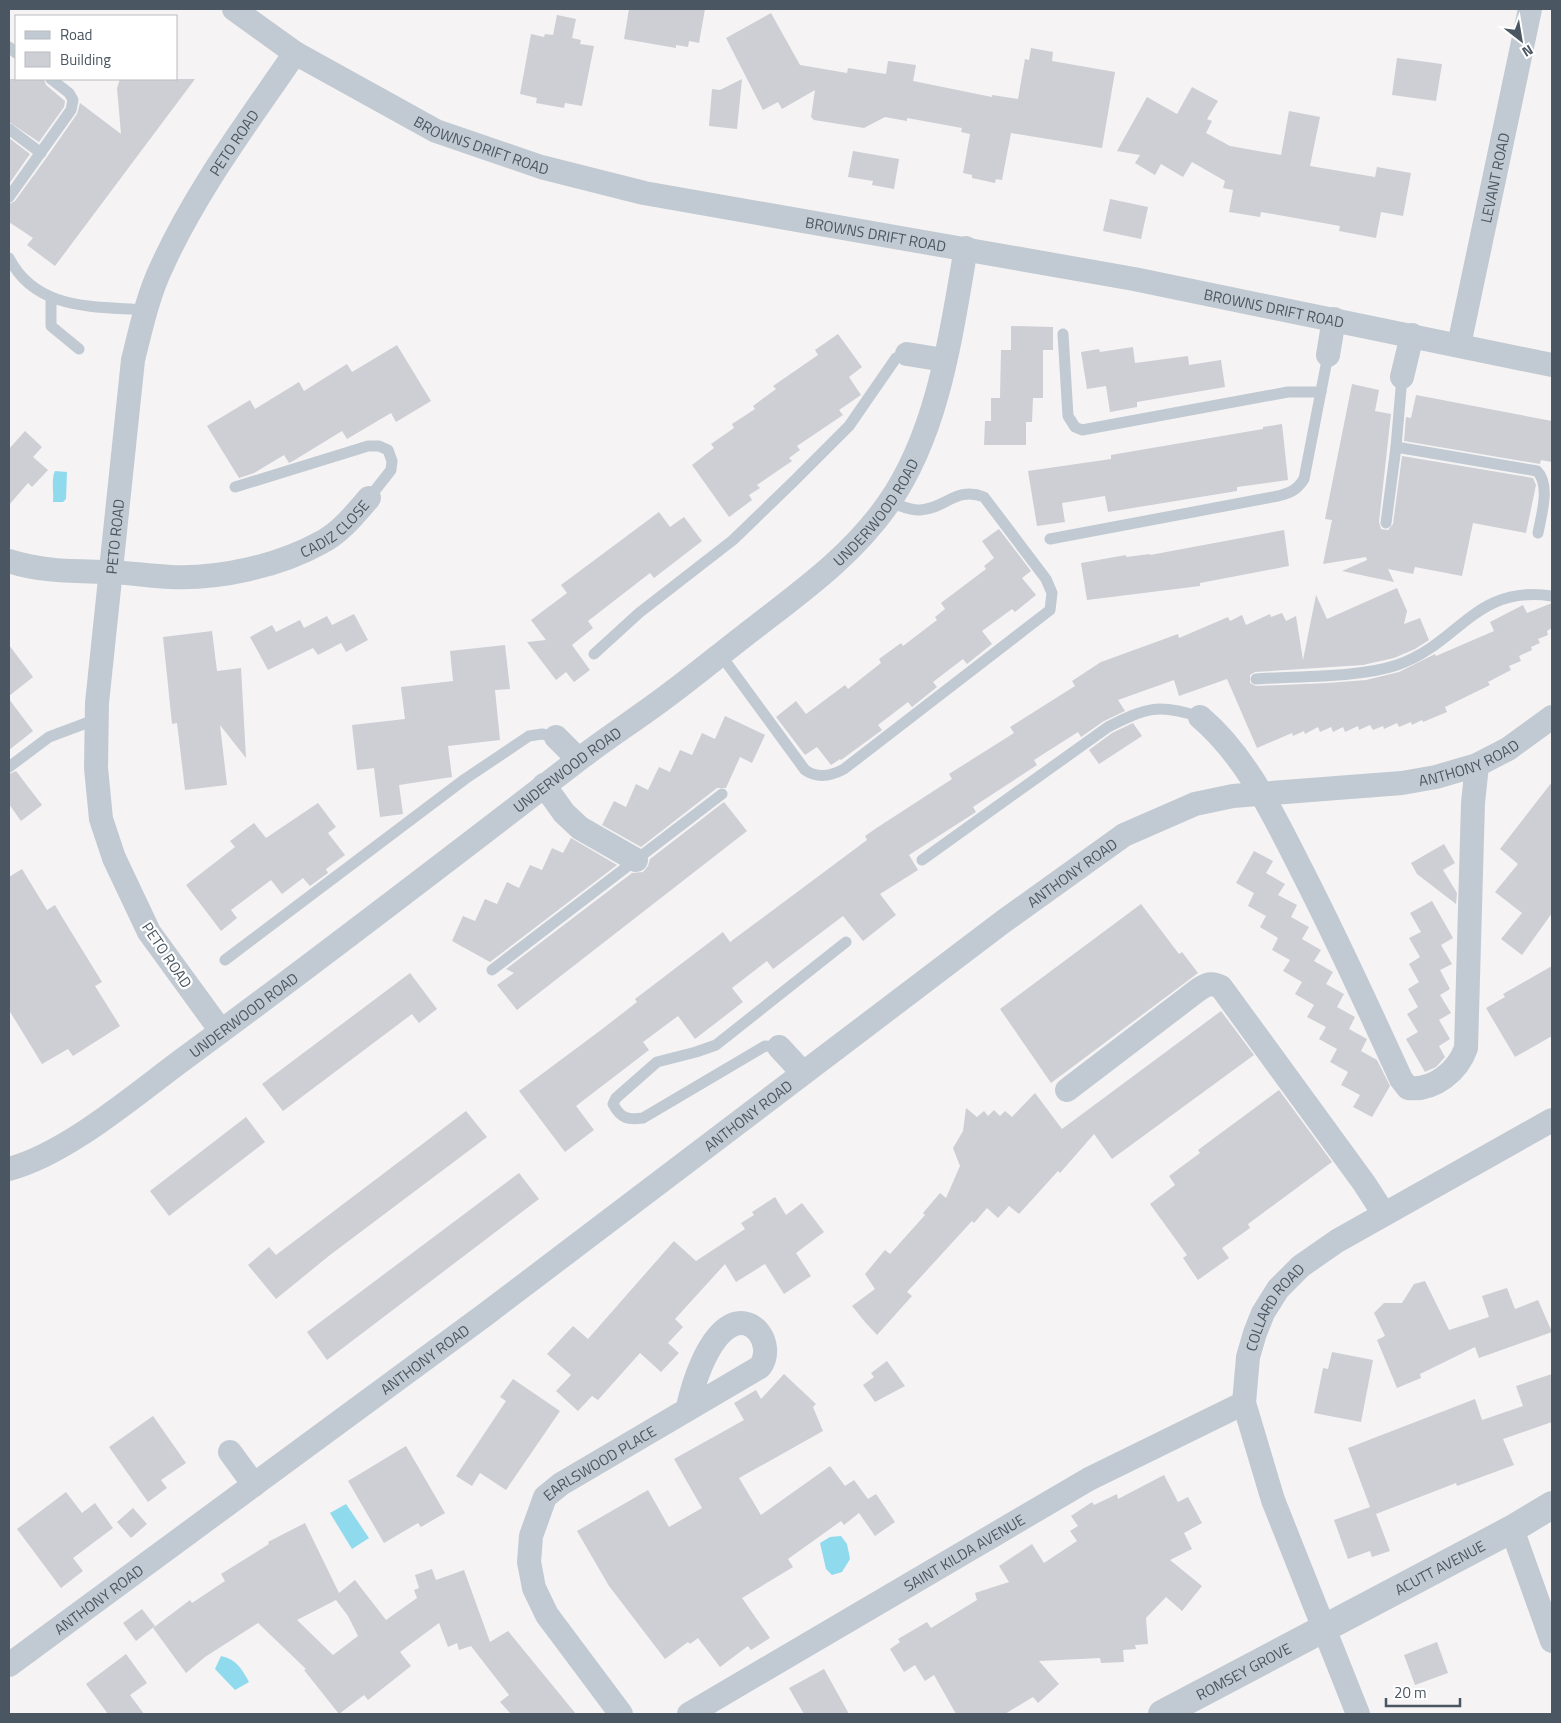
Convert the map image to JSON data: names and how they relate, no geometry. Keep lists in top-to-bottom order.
{
  "streets": {
    "street": [
      "PETO ROAD",
      "BROWNS DRIFT ROAD",
      "LEVANT ROAD",
      "UNDERWOOD ROAD",
      "CADIZ CLOSE",
      "ANTHONY ROAD",
      "COLLARD ROAD",
      "EARLSWOOD PLACE",
      "SAINT KILDA AVENUE",
      "ACUTT AVENUE",
      "ROMSEY GROVE"
    ]
  },
  "crossings": [
    ["PETO ROAD", "BROWNS DRIFT ROAD"],
    ["PETO ROAD", "UNDERWOOD ROAD"],
    ["PETO ROAD", "CADIZ CLOSE"],
    ["BROWNS DRIFT ROAD", "LEVANT ROAD"],
    ["BROWNS DRIFT ROAD", "UNDERWOOD ROAD"],
    ["COLLARD ROAD", "SAINT KILDA AVENUE"],
    ["COLLARD ROAD", "ACUTT AVENUE"],
    ["COLLARD ROAD", "ROMSEY GROVE"],
    ["ACUTT AVENUE", "ROMSEY GROVE"]
  ],
  "legend": ["Road", "Building"],
  "scale_bar": "20 m",
  "north": "bottom right"
}
